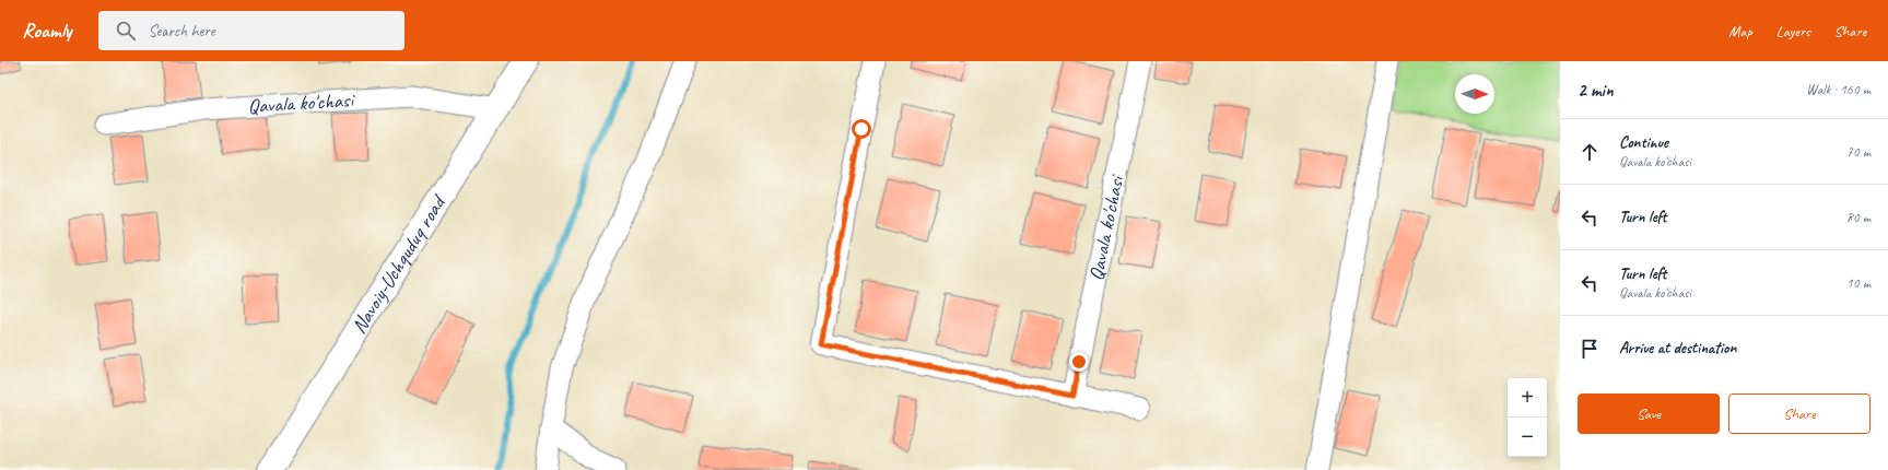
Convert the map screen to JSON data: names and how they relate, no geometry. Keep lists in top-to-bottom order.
{
  "streets": {
    "highway": ["Navoiy-Uchquduq road"],
    "street": ["Qavala ko'chasi"]
  },
  "crossings": [
    ["Qavala ko'chasi", "Navoiy-Uchquduq road"]
  ],
  "north": "right",
  "page": {
    "header": "Roamly",
    "search": "Search here",
    "nav": ["Map", "Layers", "Share"],
    "heading": ["2 min", "Walk · 160 m"],
    "list": [
      ["Continue", "Qavala ko'chasi", "70 m"],
      ["Turn left", "80 m"],
      ["Turn left", "Qavala ko'chasi", "10 m"],
      "Arrive at destination"
    ],
    "map_buttons": ["+", "−"],
    "buttons": ["Save", "Share"]
  }
}
